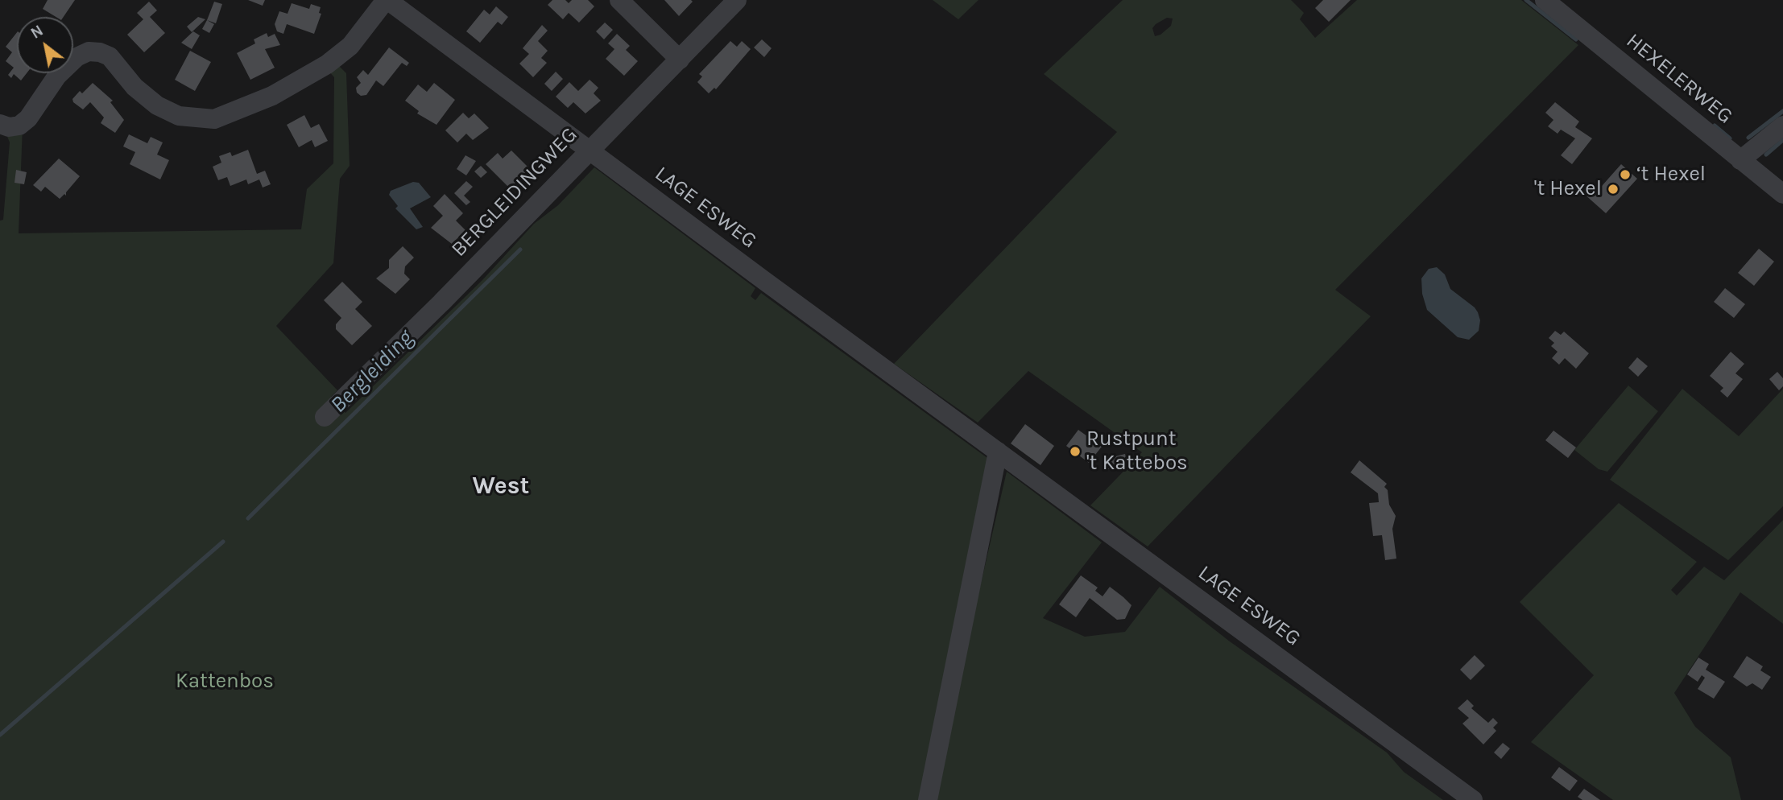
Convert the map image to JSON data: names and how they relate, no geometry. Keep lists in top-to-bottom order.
{
  "streets": {
    "street": ["HEXELERWEG", "BERGLEIDINGWEG", "LAGE ESWEG"]
  },
  "crossings": [
    ["BERGLEIDINGWEG", "LAGE ESWEG"]
  ],
  "districts": ["West"],
  "water": ["Bergleiding"],
  "parks": ["Kattenbos"],
  "places": ["‘t Hexel", "'t Hexel", "Rustpunt 't Kattebos"],
  "north": "top left"
}
